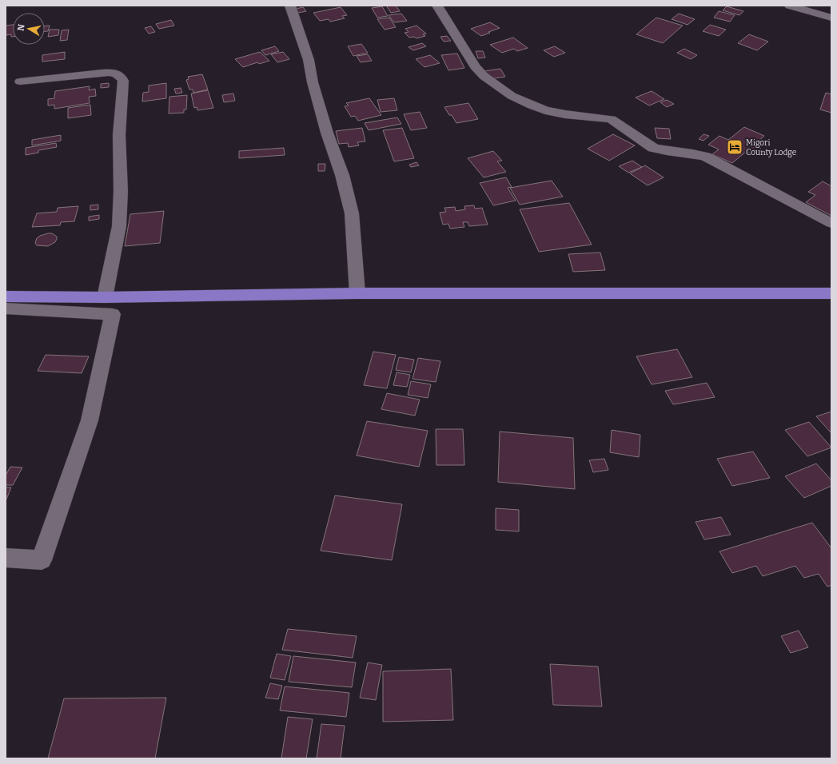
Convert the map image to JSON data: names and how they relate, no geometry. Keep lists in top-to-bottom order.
{
  "places": {
    "hotel": ["Migori County Lodge"]
  },
  "north": "left"
}
